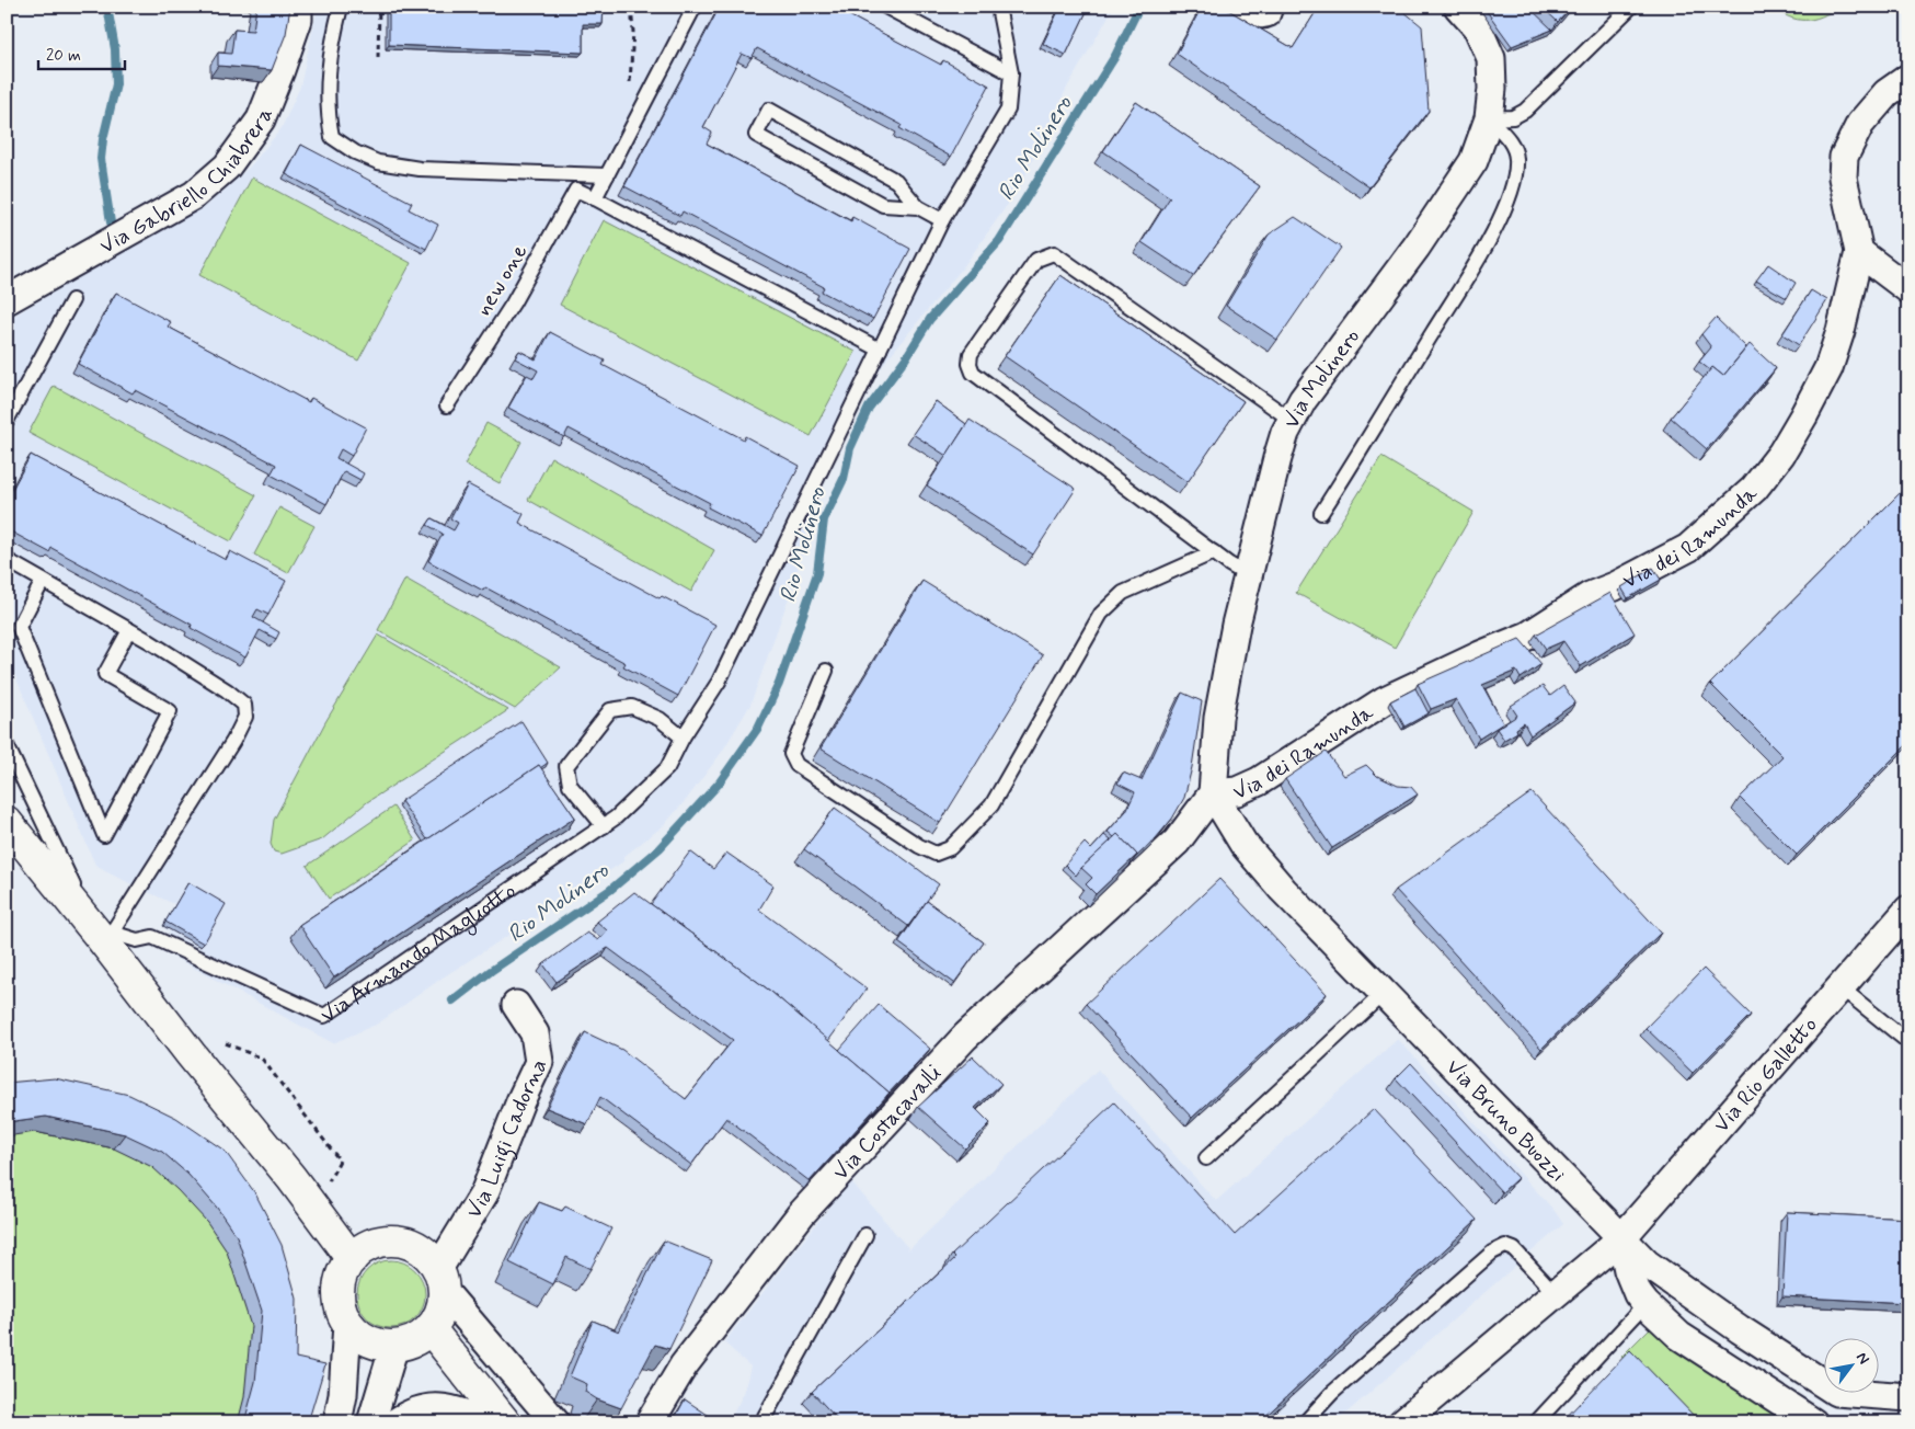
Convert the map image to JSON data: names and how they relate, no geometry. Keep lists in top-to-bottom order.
{
  "streets": {
    "street": [
      "Via Gabriello Chiabrera",
      "Via Molinero",
      "Via dei Ramunda",
      "Via Rio Galletto",
      "Via Bruno Buozzi",
      "Via Costacavalli",
      "Via Luigi Cadorna"
    ],
    "lane": ["new one", "Via Armando Magliotto"]
  },
  "crossings": [
    ["Via Molinero", "Via dei Ramunda"],
    ["Via Molinero", "Via Bruno Buozzi"],
    ["Via Molinero", "Via Costacavalli"],
    ["Via dei Ramunda", "Via Bruno Buozzi"],
    ["Via dei Ramunda", "Via Costacavalli"],
    ["Via Rio Galletto", "Via Bruno Buozzi"],
    ["Via Bruno Buozzi", "Via Costacavalli"]
  ],
  "water": ["Rio Molinero"],
  "scale_bar": "20 m",
  "north": "top right"
}
